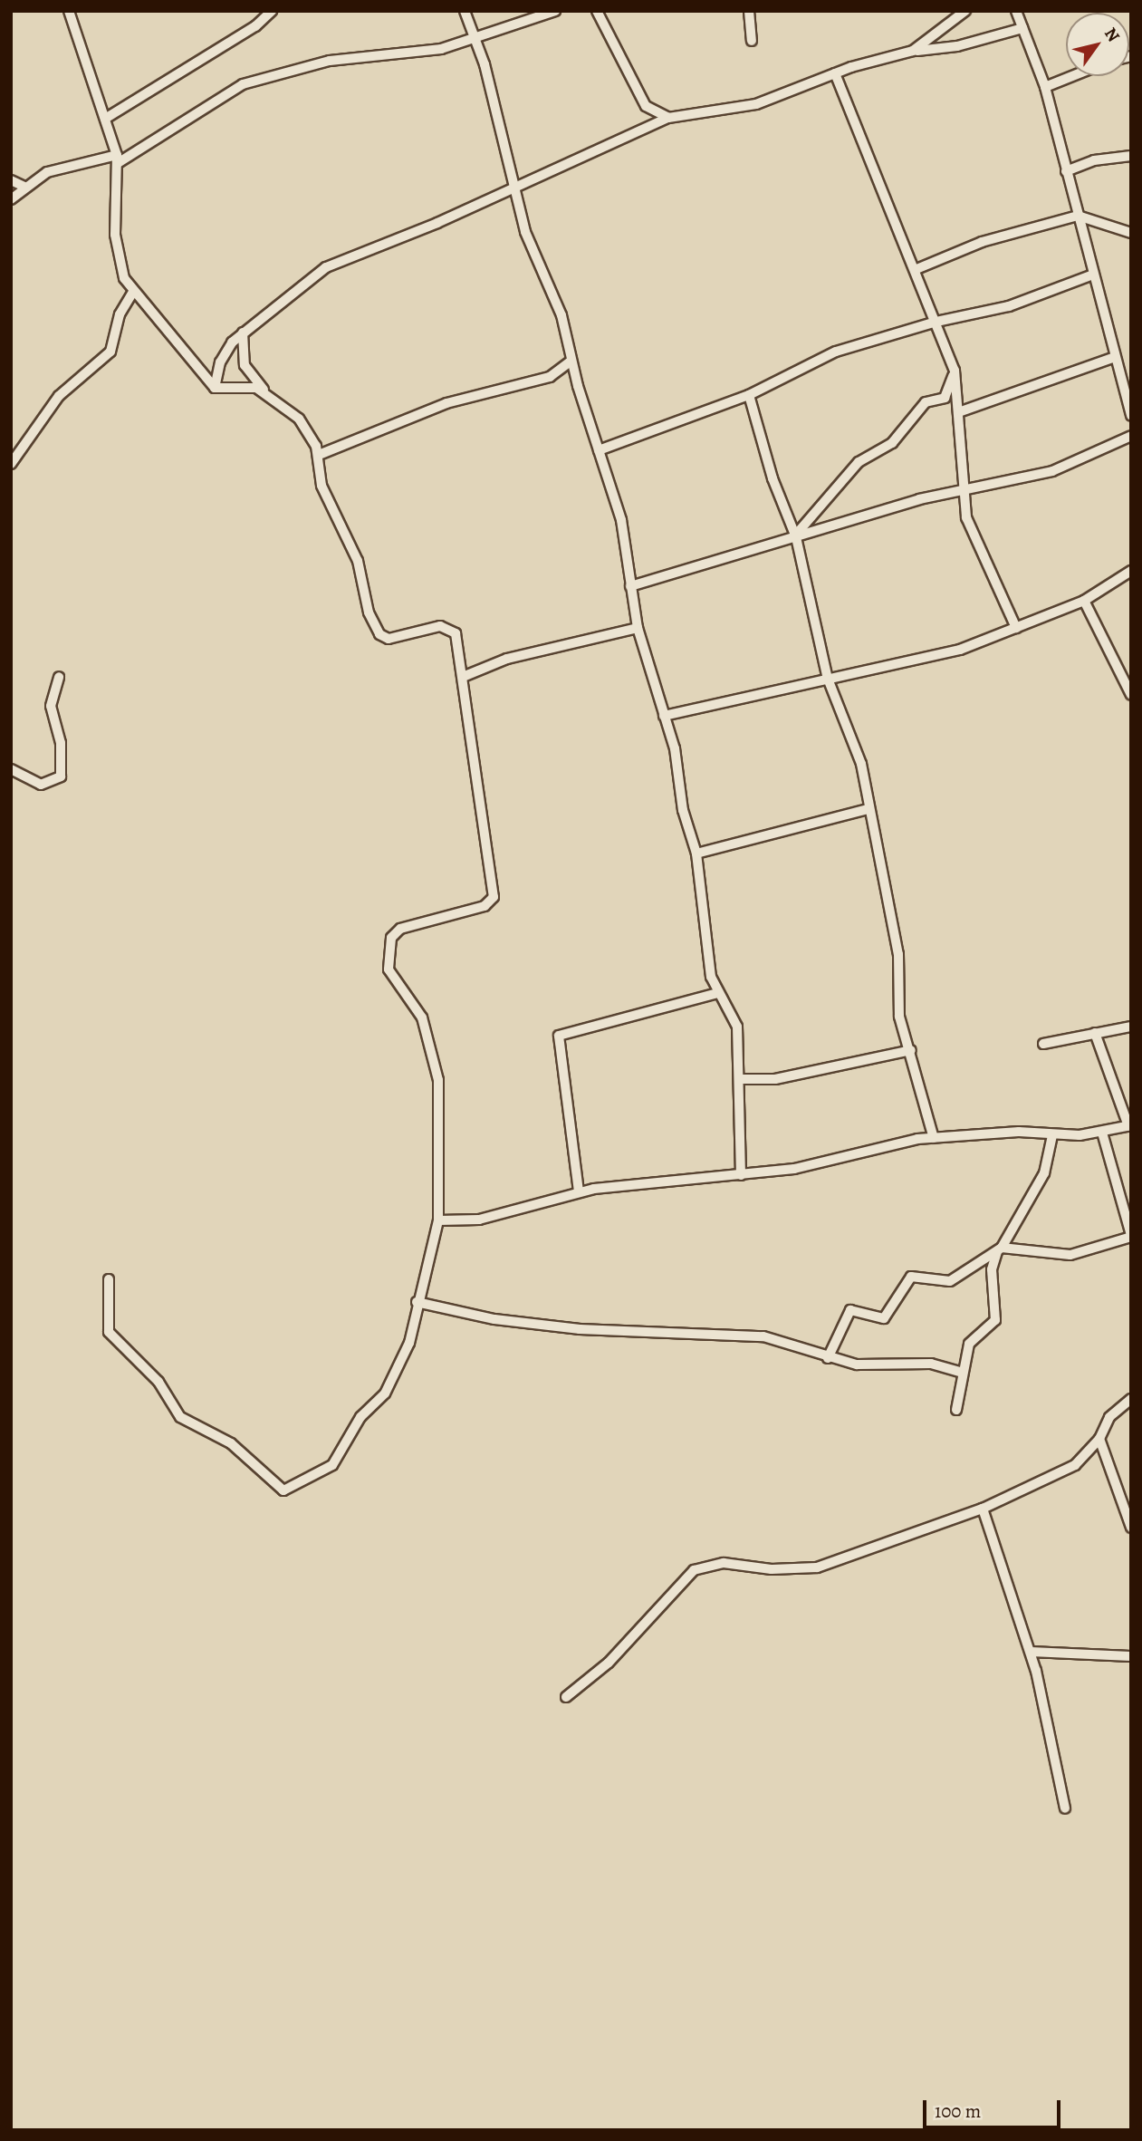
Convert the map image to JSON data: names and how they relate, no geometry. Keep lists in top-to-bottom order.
{
  "scale_bar": "100 m",
  "north": "top right"
}
